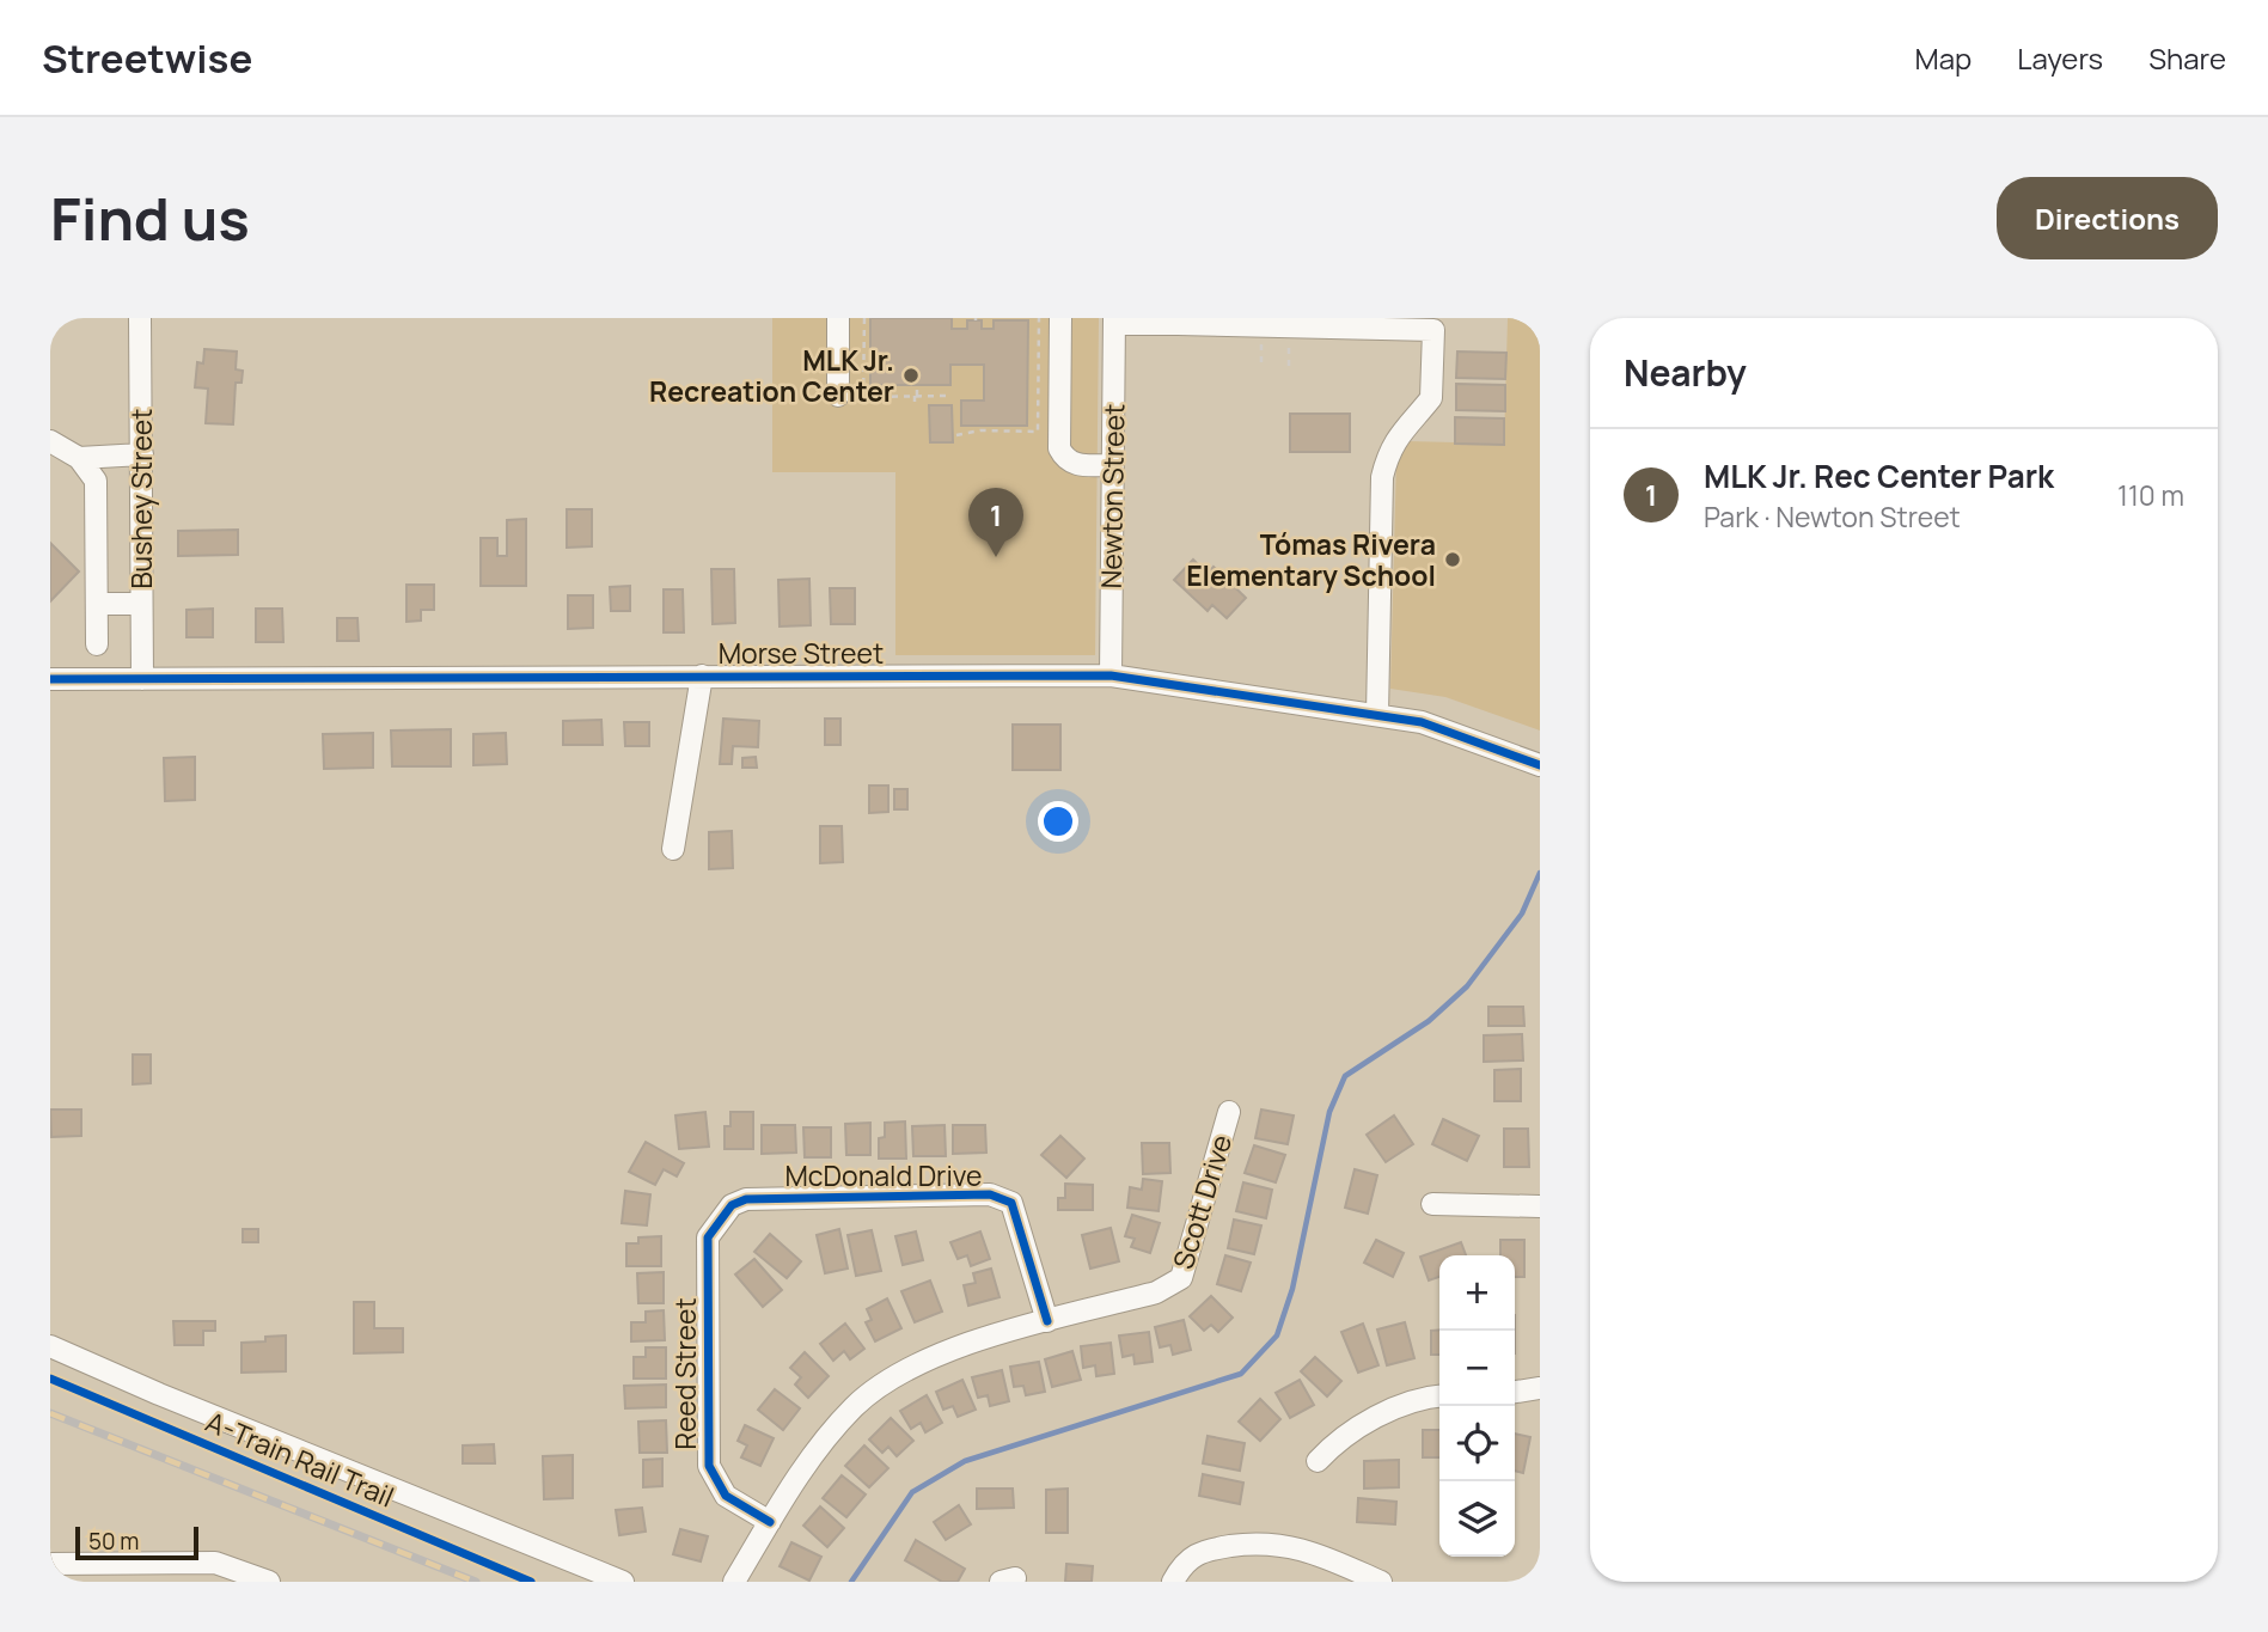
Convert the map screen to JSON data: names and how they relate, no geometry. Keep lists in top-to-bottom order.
{
  "streets": {
    "street": [
      "Newton Street",
      "Bushey Street",
      "Morse Street",
      "McDonald Drive",
      "Scott Drive",
      "Reed Street"
    ],
    "cycle path": ["A-Train Rail Trail"]
  },
  "crossings": [
    ["Newton Street", "Morse Street"],
    ["Bushey Street", "Morse Street"],
    ["McDonald Drive", "Scott Drive"],
    ["McDonald Drive", "Reed Street"],
    ["Scott Drive", "Reed Street"]
  ],
  "places": ["MLK Jr. Recreation Center", "Tómas Rivera Elementary School"],
  "scale_bar": "50 m",
  "page": {
    "header": "Streetwise",
    "nav": ["Map", "Layers", "Share"],
    "buttons": "Directions",
    "title": "Find us",
    "heading": "Nearby",
    "list": [
      {
        "mark": "1",
        "name": "MLK Jr. Rec Center Park",
        "note": "Park · Newton Street",
        "value": "110 m"
      }
    ],
    "pins": "1",
    "map_buttons": ["+", "−"],
    "scale": "50 m"
  }
}
